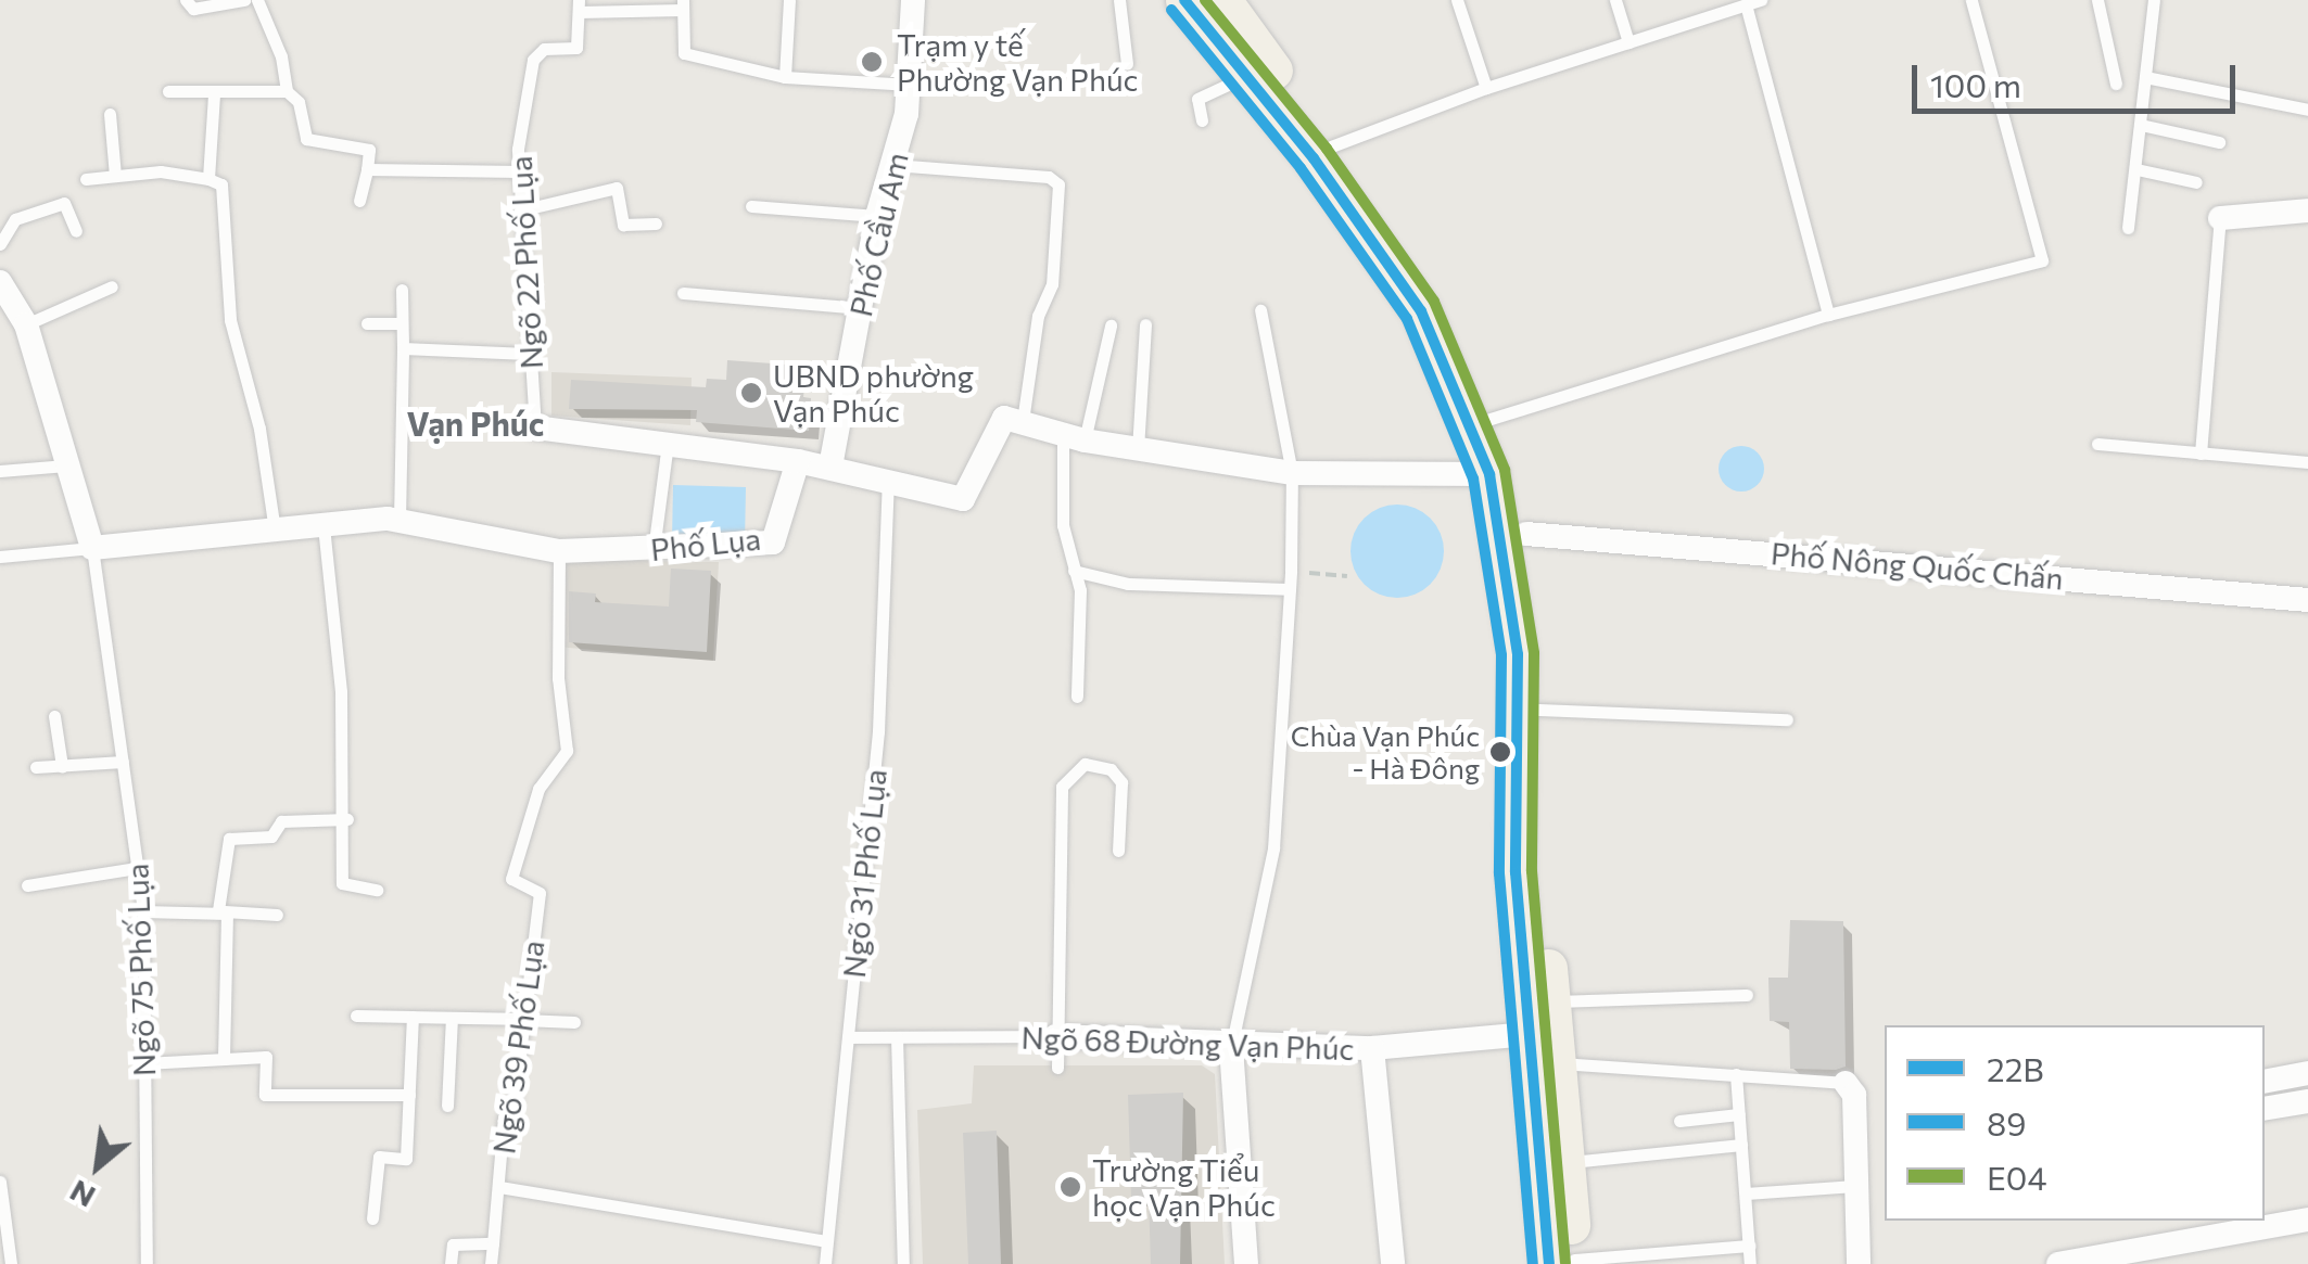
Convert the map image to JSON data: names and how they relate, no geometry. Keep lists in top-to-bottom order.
{
  "streets": {
    "street": [
      "Phố Cầu Am",
      "Ngõ 22 Phố Lụa",
      "Phố Lụa",
      "Phố Nông Quốc Chấn",
      "Ngõ 68 Đường Vạn Phúc"
    ],
    "lane": ["Ngõ 31 Phố Lụa", "Ngõ 75 Phố Lụa", "Ngõ 39 Phố Lụa"]
  },
  "crossings": [
    ["Ngõ 22 Phố Lụa", "Phố Lụa"],
    ["Phố Lụa", "Ngõ 75 Phố Lụa"],
    ["Phố Lụa", "Ngõ 39 Phố Lụa"],
    ["Ngõ 31 Phố Lụa", "Ngõ 68 Đường Vạn Phúc"]
  ],
  "districts": ["Vạn Phúc"],
  "places": [
    "Trạm y tế Phường Vạn Phúc",
    "UBND phường Vạn Phúc",
    "Chùa Vạn Phúc - Hà Đông",
    "Trường Tiểu học Vạn Phúc"
  ],
  "lines": ["transit line 22B", "transit line E04", "transit line 89"],
  "legend": ["22B", "89", "E04"],
  "scale_bar": "100 m",
  "north": "bottom left"
}
